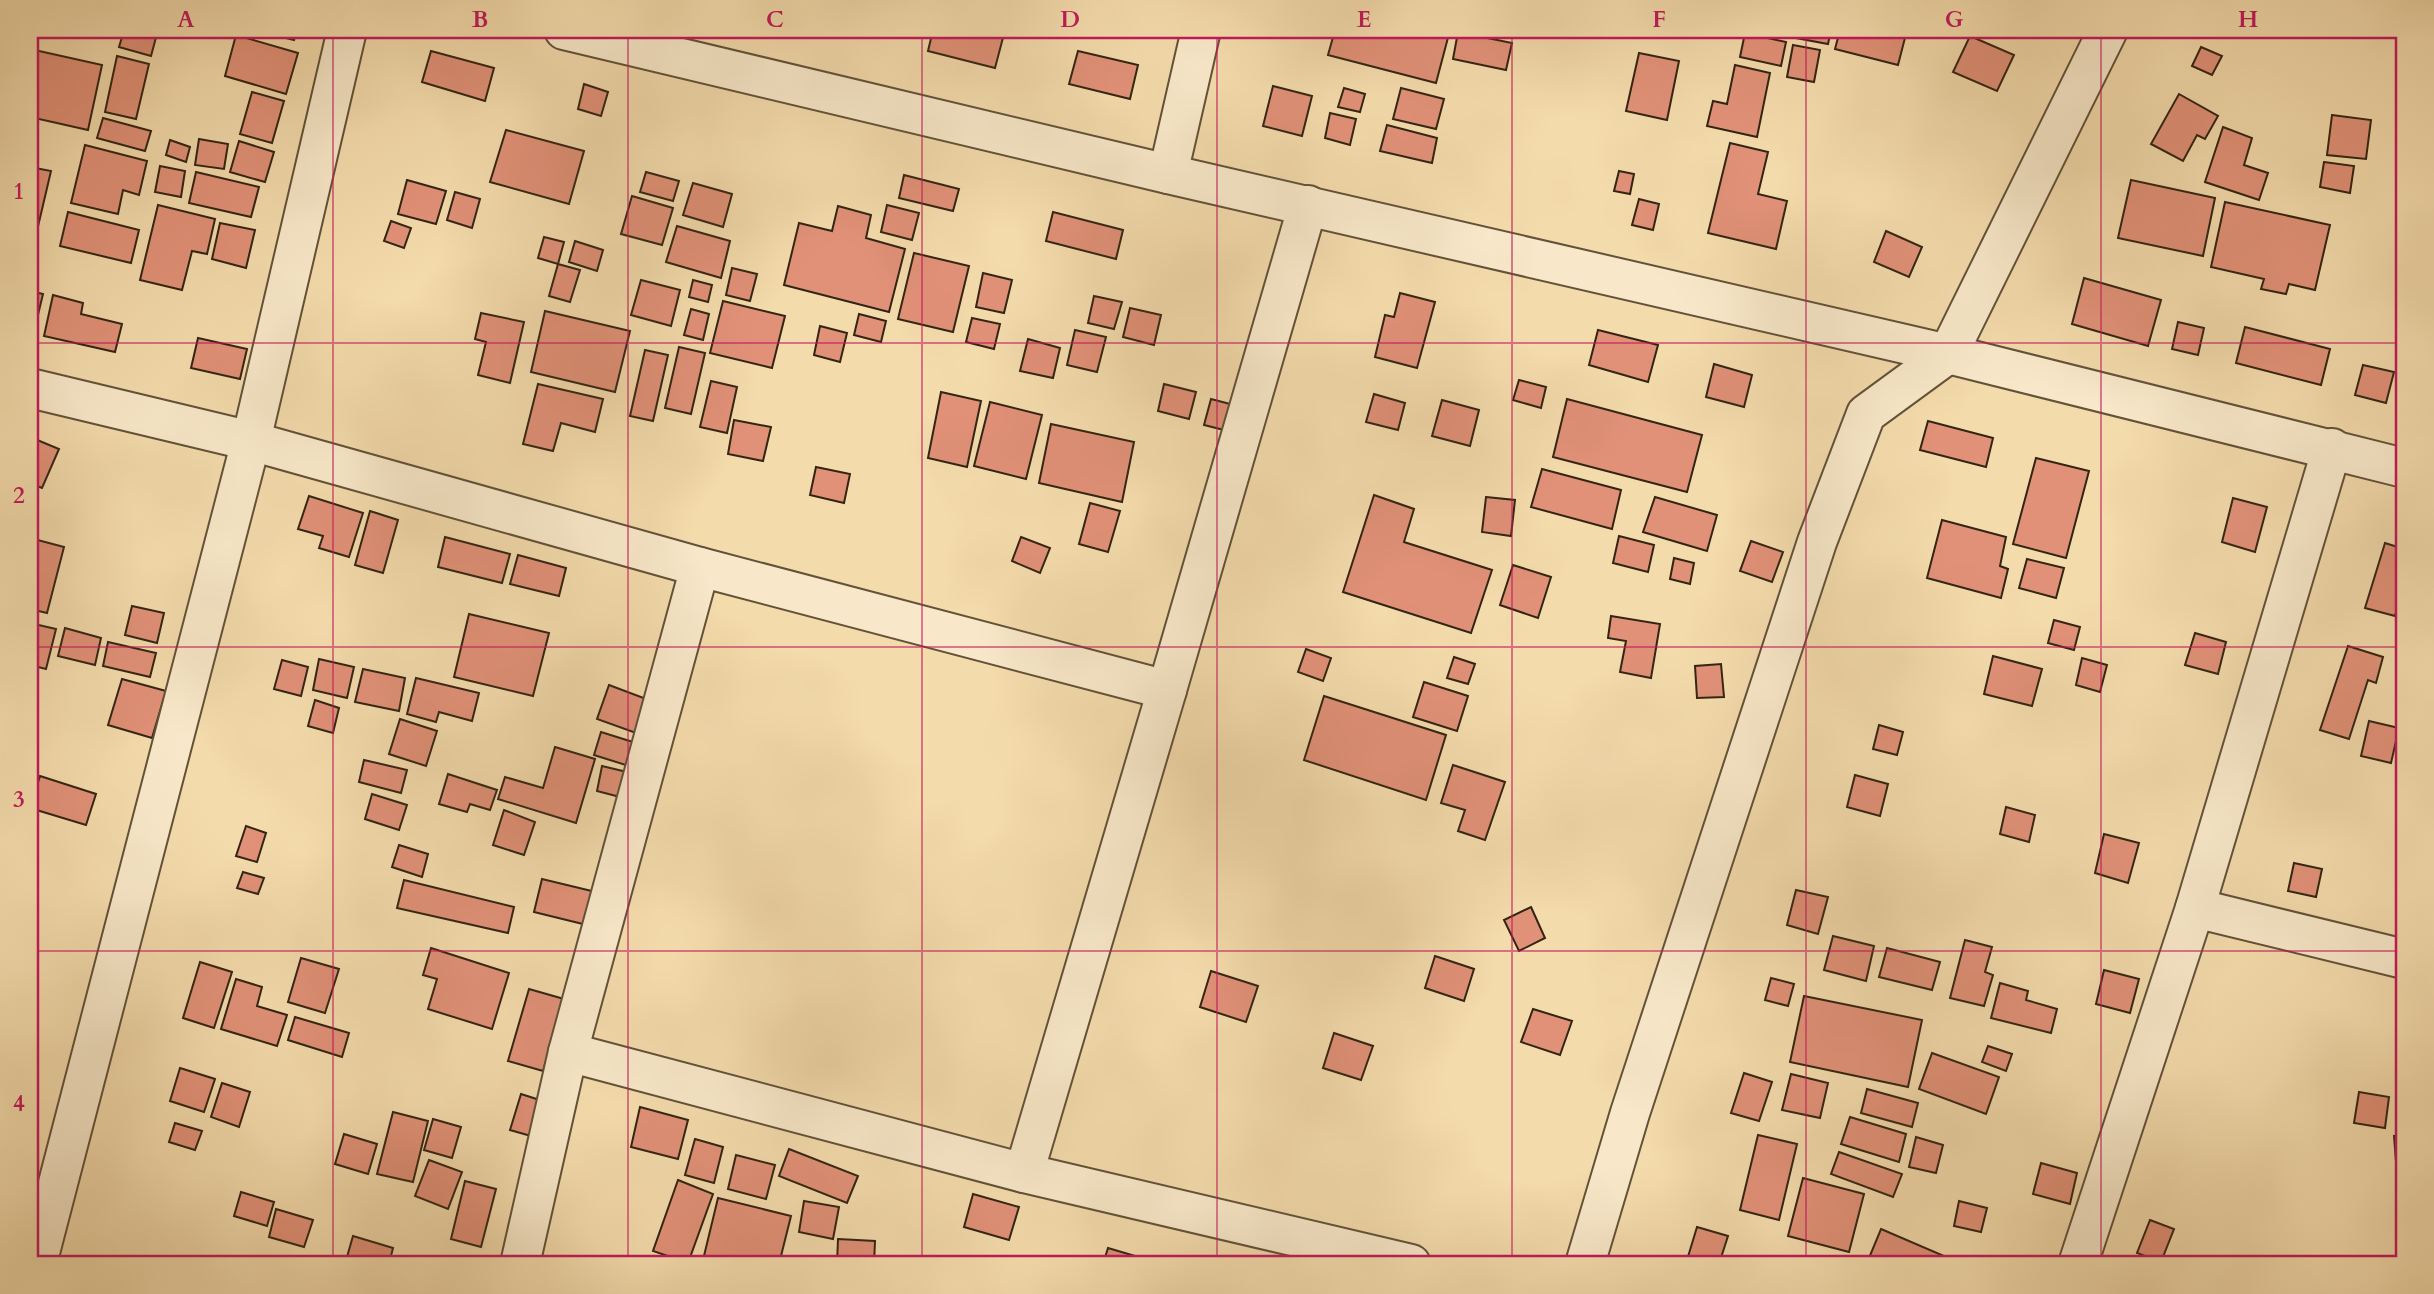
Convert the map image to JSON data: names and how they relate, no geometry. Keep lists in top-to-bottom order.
{
  "grid": {
    "columns": [
      "A",
      "B",
      "C",
      "D",
      "E",
      "F",
      "G",
      "H"
    ],
    "rows": [
      "1",
      "2",
      "3",
      "4"
    ]
  }
}
